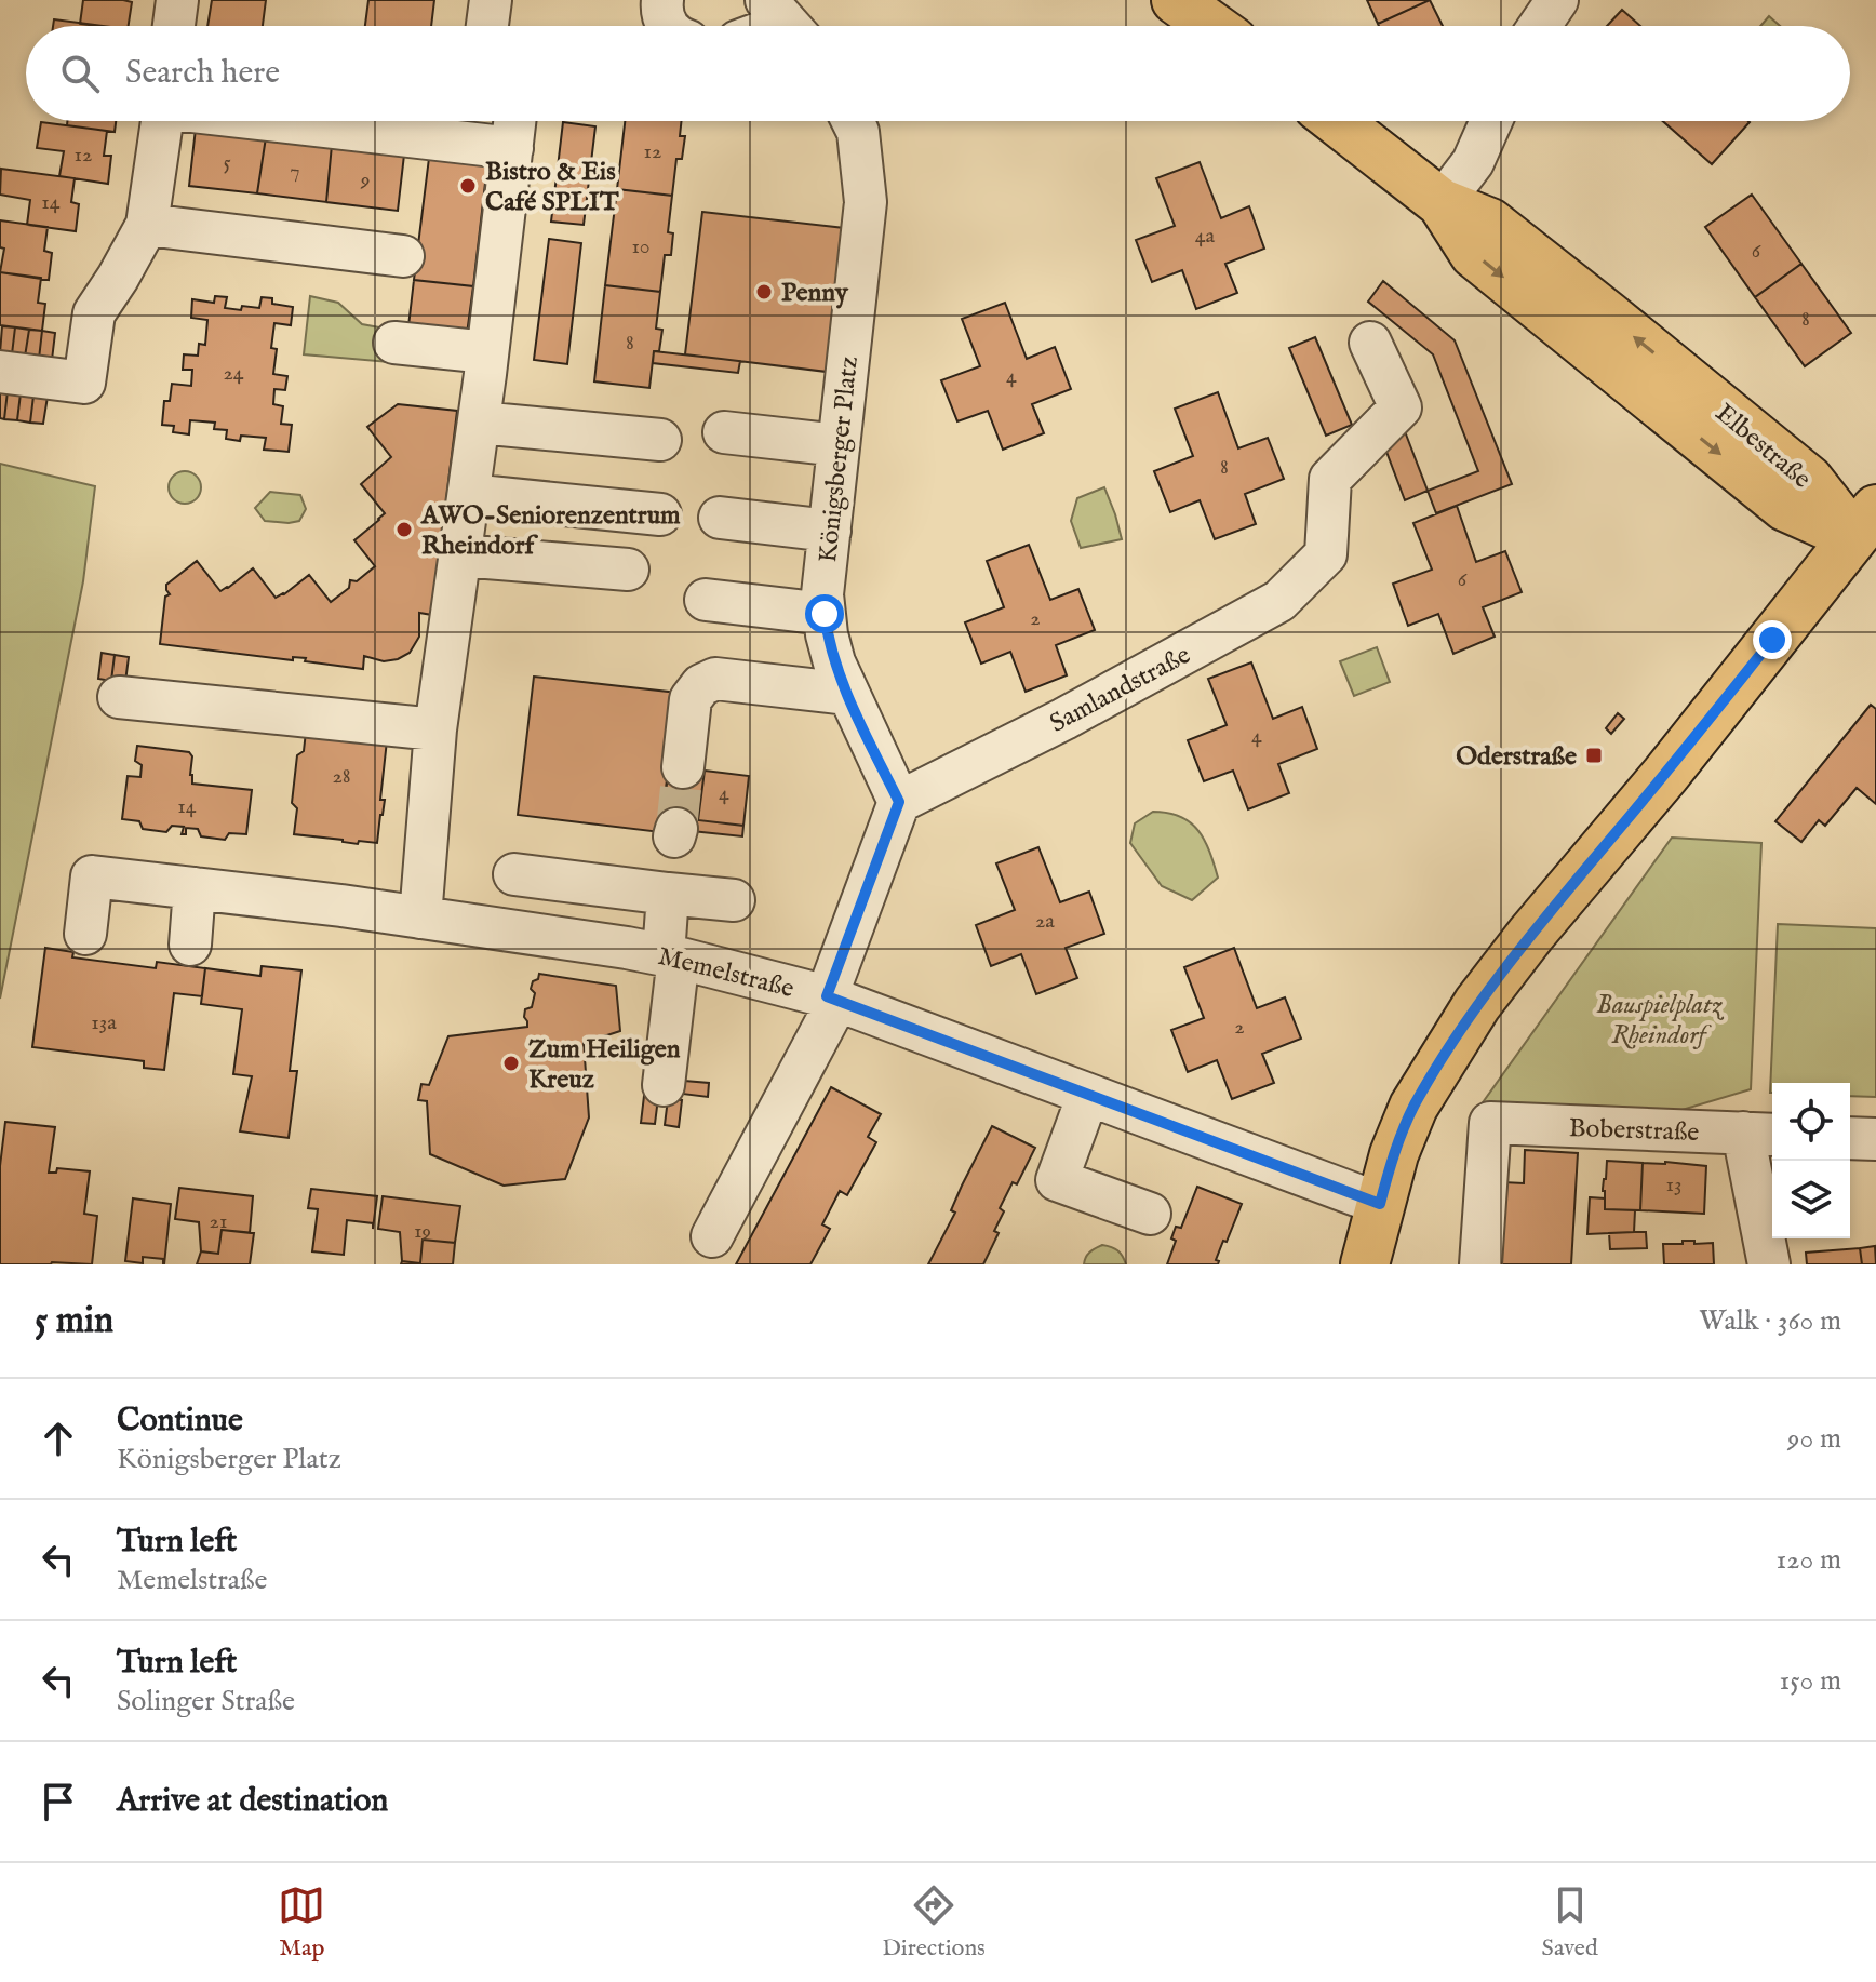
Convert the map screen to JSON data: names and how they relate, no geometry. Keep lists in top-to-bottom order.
{
  "streets": {
    "main road": ["Elbestraße"],
    "street": [
      "Königsberger Platz",
      "Samlandstraße",
      "Memelstraße",
      "Boberstraße"
    ]
  },
  "crossings": [
    ["Königsberger Platz", "Samlandstraße"]
  ],
  "parks": ["Bauspielplatz Rheindorf"],
  "places": {
    "other": [
      "Bistro & Eis Café SPLIT",
      "Penny",
      "AWO-Seniorenzentrum Rheindorf",
      "Zum Heiligen Kreuz"
    ],
    "transit": ["Oderstraße"]
  },
  "house_numbers": [
    "12",
    "12",
    "5",
    "7",
    "9",
    "14",
    "4a",
    "10",
    "6",
    "8",
    "8",
    "24",
    "4",
    "8",
    "6",
    "2",
    "4",
    "28",
    "4",
    "14",
    "2a",
    "13a",
    "2",
    "13",
    "21",
    "19"
  ],
  "page": {
    "search": "Search here",
    "heading": ["5 min", "Walk · 360 m"],
    "list": [
      ["Continue", "Königsberger Platz", "90 m"],
      ["Turn left", "Memelstraße", "120 m"],
      ["Turn left", "Solinger Straße", "150 m"],
      "Arrive at destination"
    ],
    "nav": ["Map", "Directions", "Saved"]
  }
}
